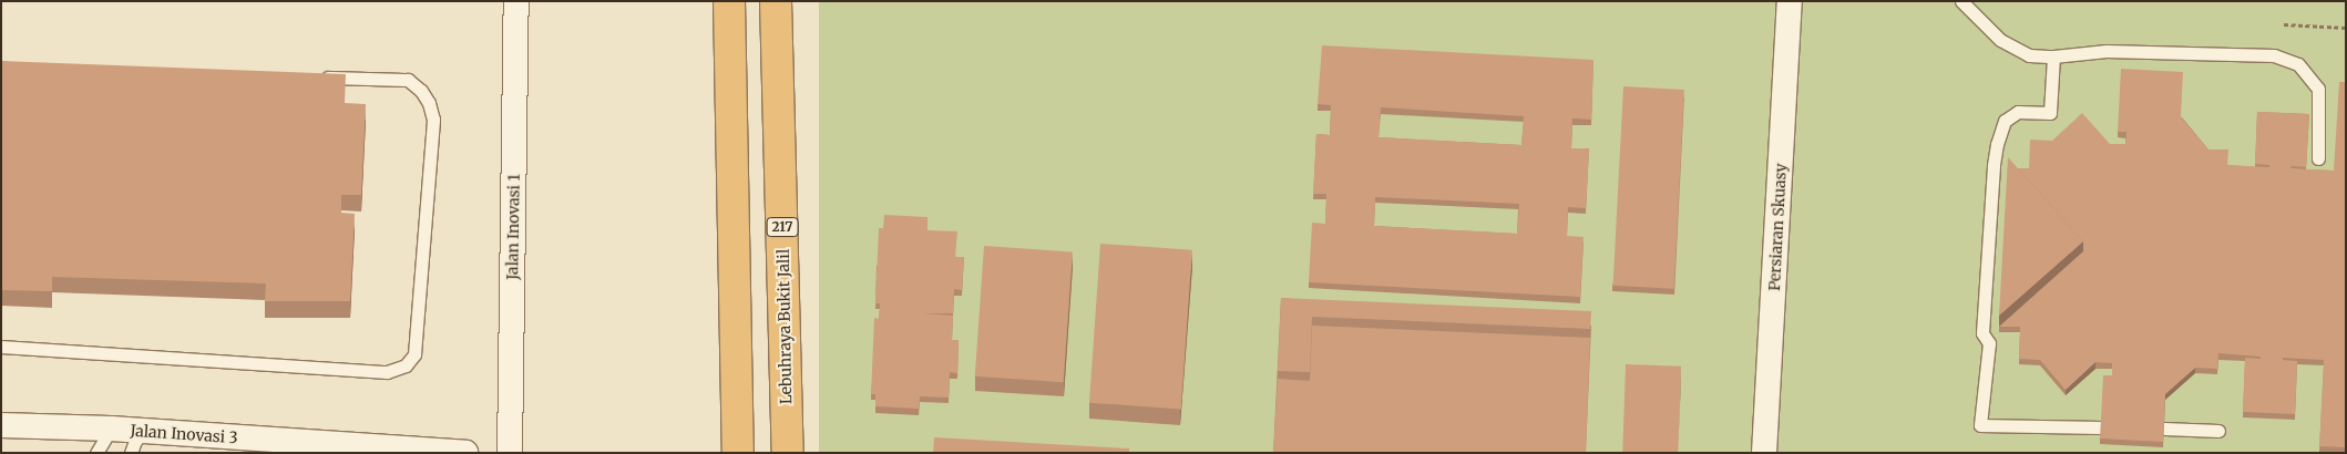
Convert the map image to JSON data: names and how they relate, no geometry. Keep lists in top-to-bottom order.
{
  "streets": {
    "highway": ["217", "Lebuhraya Bukit Jalil"],
    "street": ["Jalan Inovasi 1", "Persiaran Skuasy", "Jalan Inovasi 3"]
  }
}
